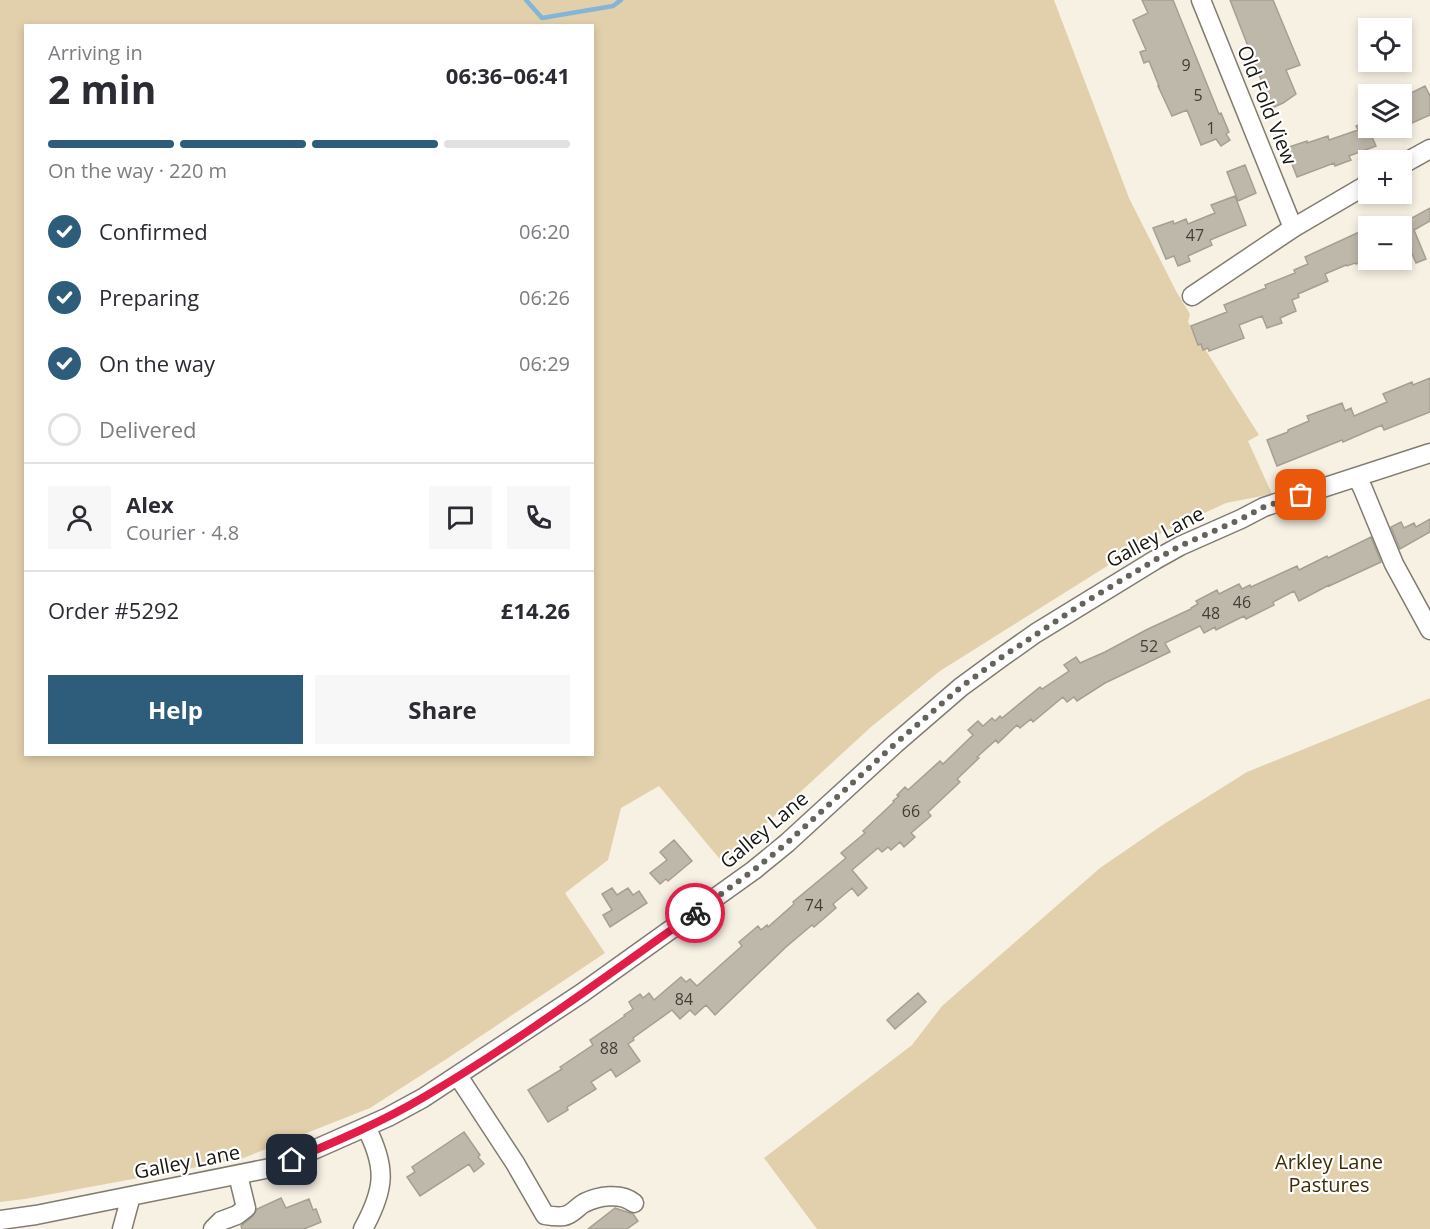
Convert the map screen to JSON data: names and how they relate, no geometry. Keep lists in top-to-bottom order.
{
  "streets": {
    "street": ["Old Fold View", "Galley Lane"]
  },
  "parks": ["Arkley Lane Pastures"],
  "house_numbers": [
    "9",
    "5",
    "1",
    "47",
    "46",
    "48",
    "52",
    "66",
    "74",
    "84",
    "88"
  ],
  "page": {
    "map_buttons": ["+", "−"],
    "heading": ["2 min", "Arriving in", "06:36–06:41"],
    "panel": [
      "Alex",
      "Courier · 4.8",
      "Order #5292",
      "£14.26"
    ],
    "bar": "On the way · 220 m",
    "list": [
      ["Confirmed", "06:20"],
      ["Preparing", "06:26"],
      ["On the way", "06:29"],
      "Delivered"
    ],
    "buttons": ["Help", "Share"]
  }
}
